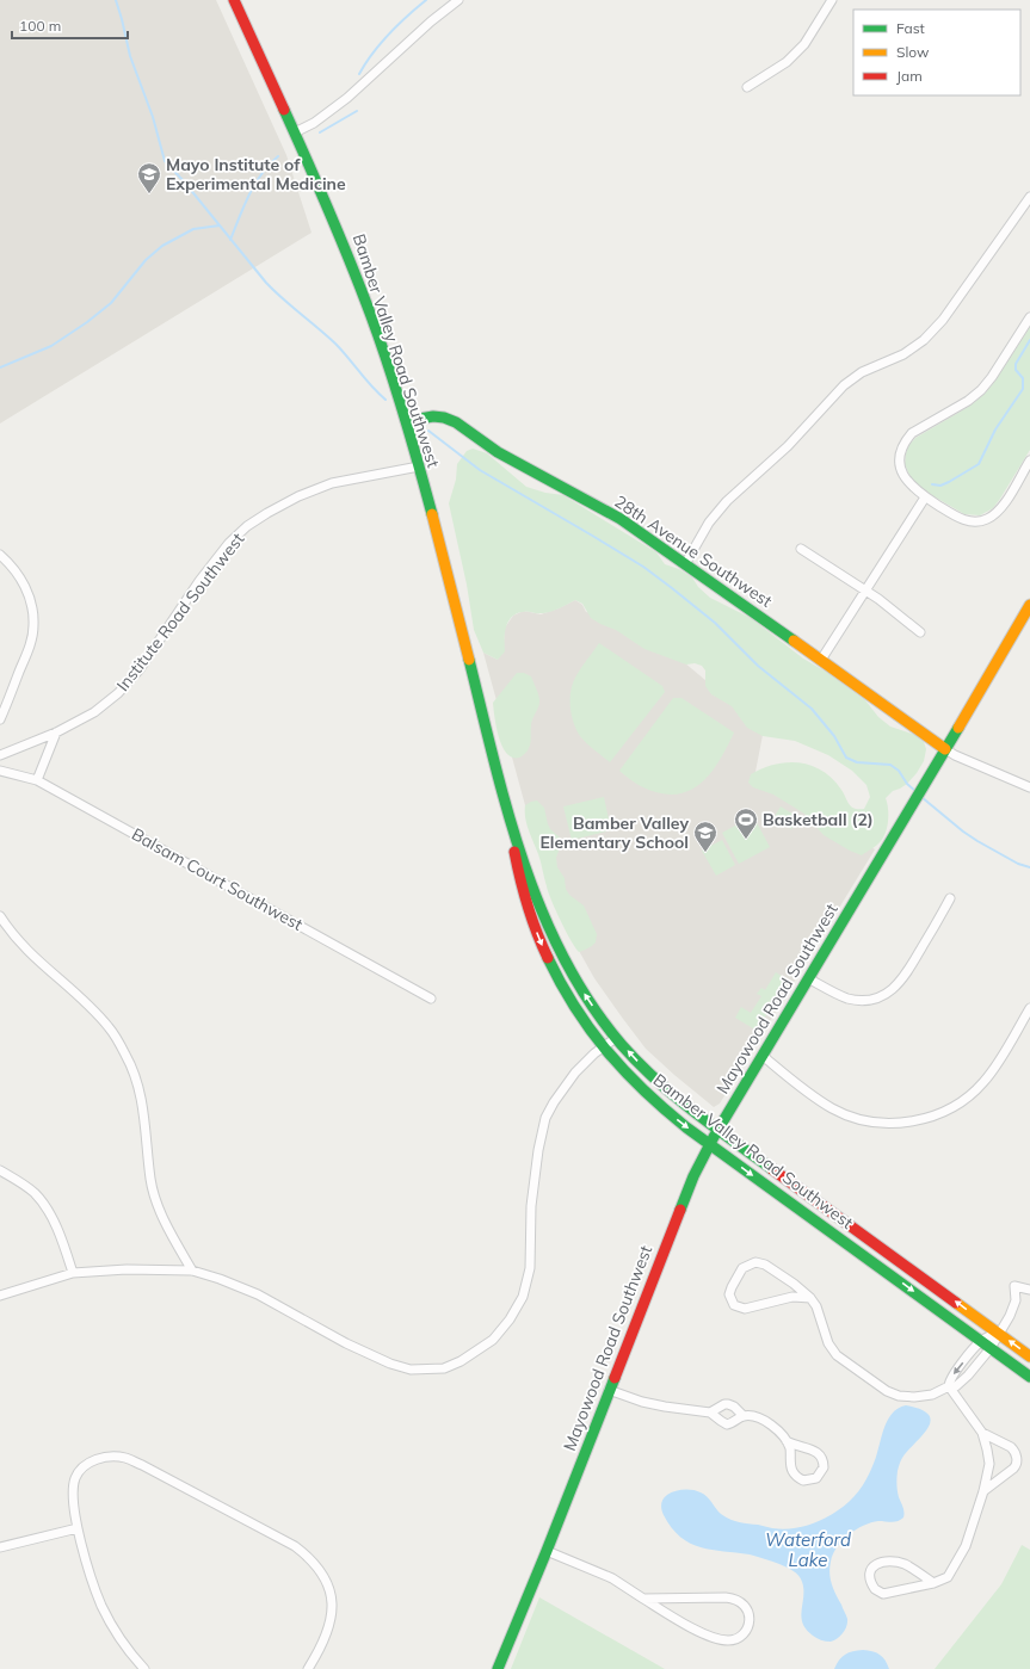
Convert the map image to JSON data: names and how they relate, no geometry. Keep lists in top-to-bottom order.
{
  "streets": {
    "main road": ["Bamber Valley Road Southwest", "28th Avenue Southwest", "Mayowood Road Southwest"],
    "street": ["Institute Road Southwest", "Balsam Court Southwest"]
  },
  "crossings": [
    ["Bamber Valley Road Southwest", "28th Avenue Southwest"],
    ["Bamber Valley Road Southwest", "Institute Road Southwest"],
    ["Bamber Valley Road Southwest", "Mayowood Road Southwest"],
    ["28th Avenue Southwest", "Mayowood Road Southwest"]
  ],
  "water": ["Waterford Lake"],
  "places": {
    "school or university": ["Mayo Institute of Experimental Medicine", "Bamber Valley Elementary School"],
    "sports": ["Basketball (2)"]
  },
  "legend": ["Fast", "Slow", "Jam"],
  "scale_bar": "100 m"
}
